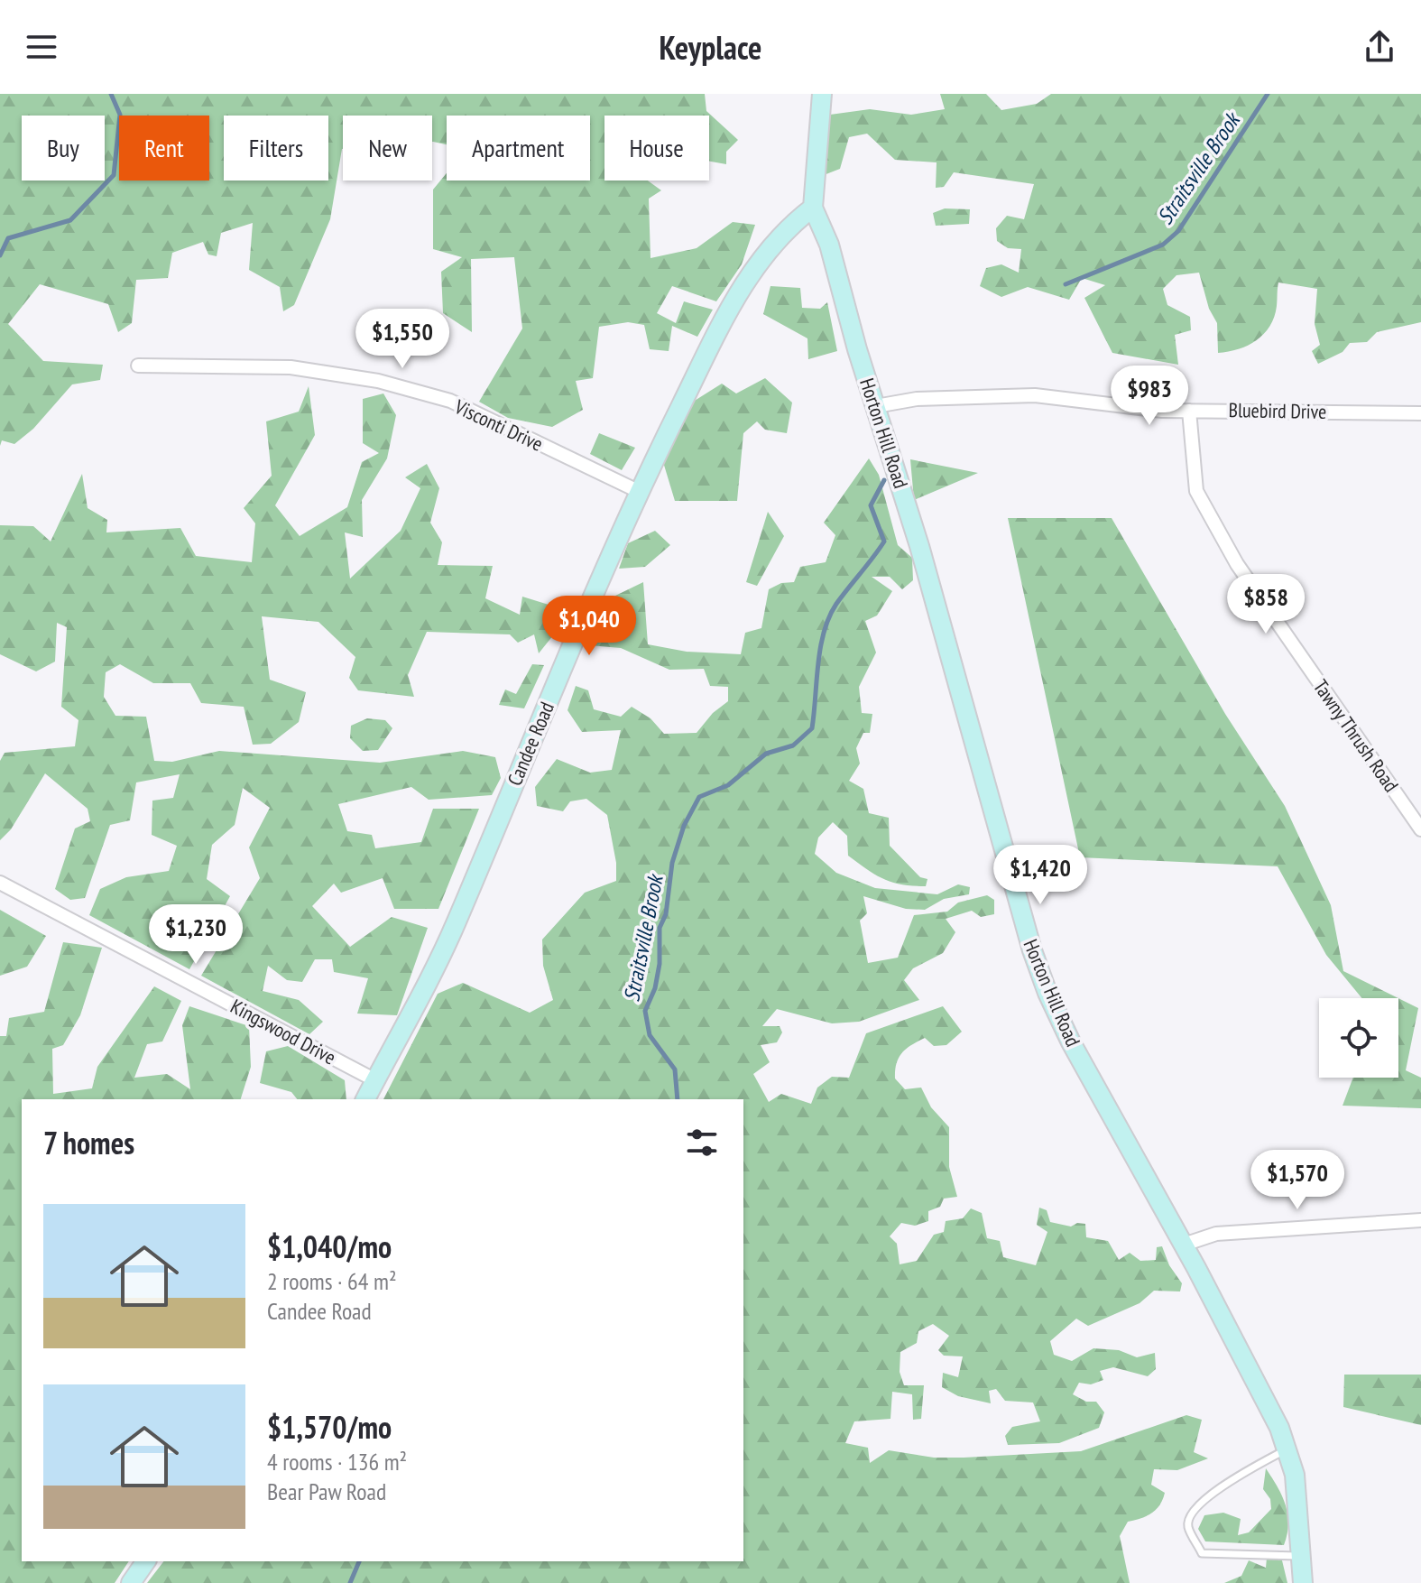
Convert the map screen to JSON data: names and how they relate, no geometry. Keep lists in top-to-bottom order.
{
  "streets": {
    "street": [
      "Bluebird Drive",
      "Visconti Drive",
      "Horton Hill Road",
      "Tawny Thrush Road",
      "Candee Road",
      "Kingswood Drive"
    ]
  },
  "crossings": [
    ["Bluebird Drive", "Horton Hill Road"],
    ["Bluebird Drive", "Tawny Thrush Road"],
    ["Visconti Drive", "Candee Road"],
    ["Horton Hill Road", "Candee Road"],
    ["Candee Road", "Kingswood Drive"]
  ],
  "water": ["Straitsville Brook"],
  "page": {
    "header": "Keyplace",
    "chip": [
      "Buy",
      "Rent",
      "Filters",
      "New",
      "Apartment",
      "House"
    ],
    "price": [
      "$1,550",
      "$983",
      "$858",
      "$1,040",
      "$1,420",
      "$1,230",
      "$1,570"
    ],
    "heading": "7 homes",
    "list": [
      {
        "name": "$1,040/mo",
        "note": "2 rooms · 64 m² · Candee Road"
      },
      {
        "name": "$1,570/mo",
        "note": "4 rooms · 136 m² · Bear Paw Road"
      }
    ]
  }
}
